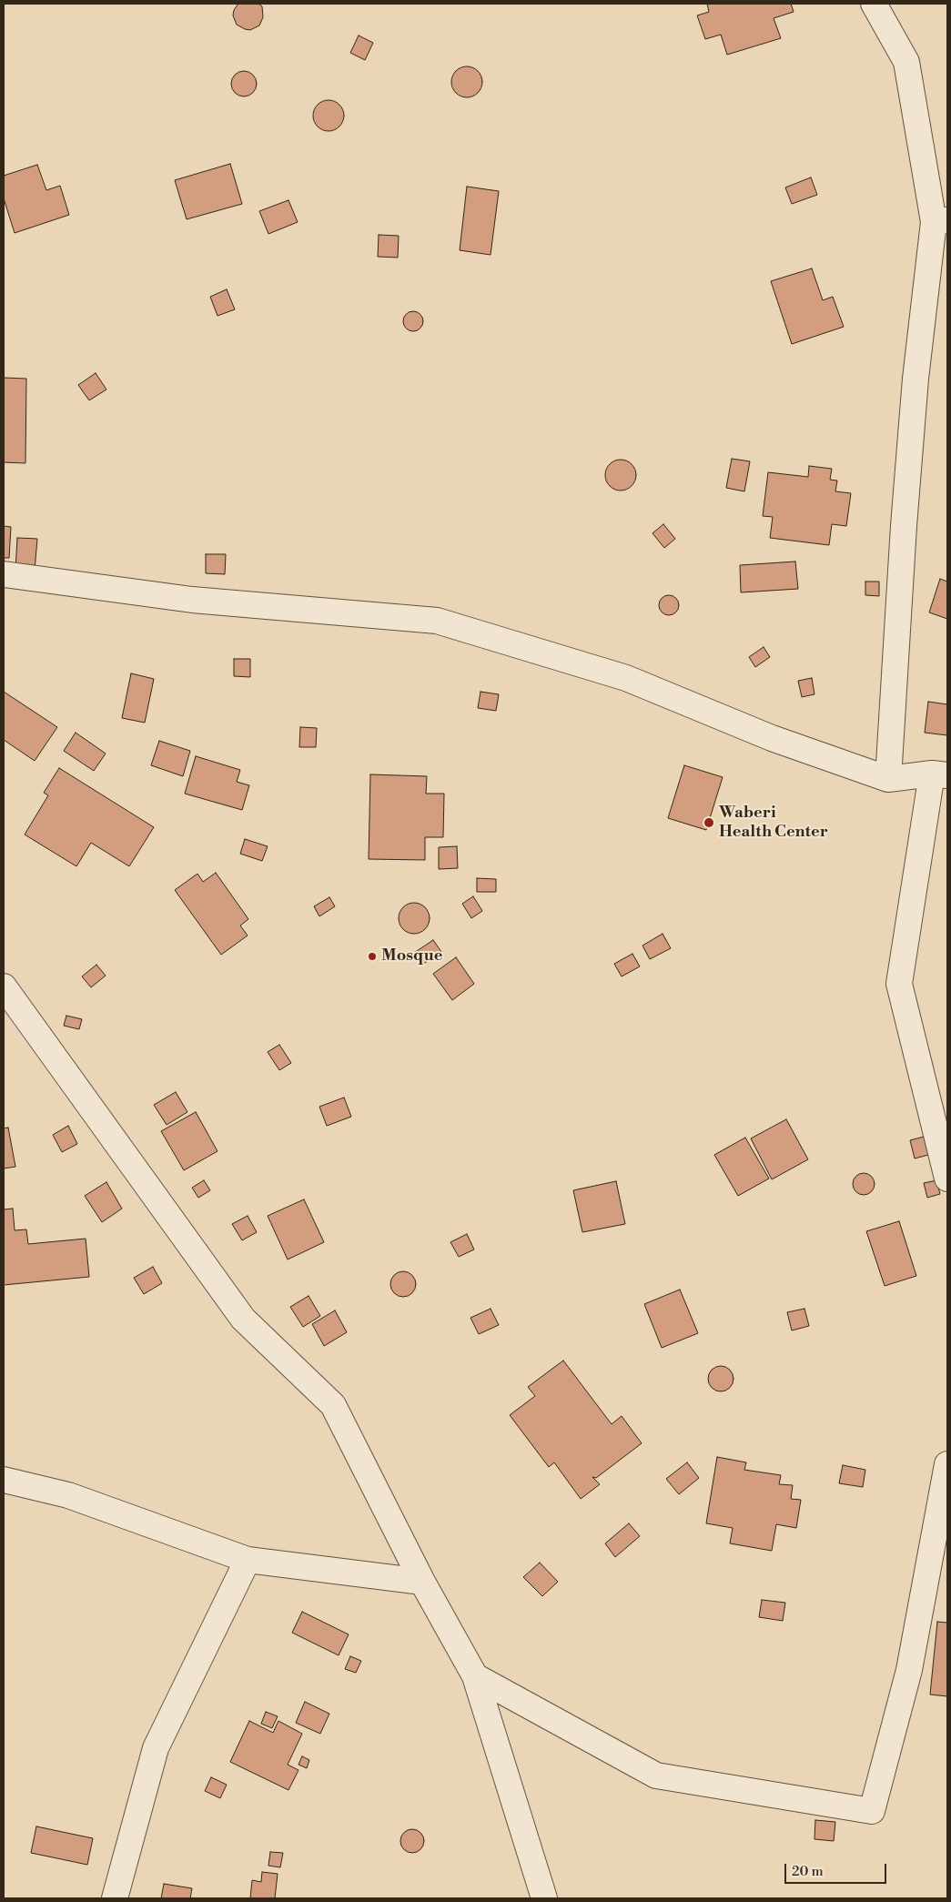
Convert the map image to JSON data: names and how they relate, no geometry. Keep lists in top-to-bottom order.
{
  "places": ["Waberi Health Center", "Mosque"],
  "scale_bar": "20 m"
}
